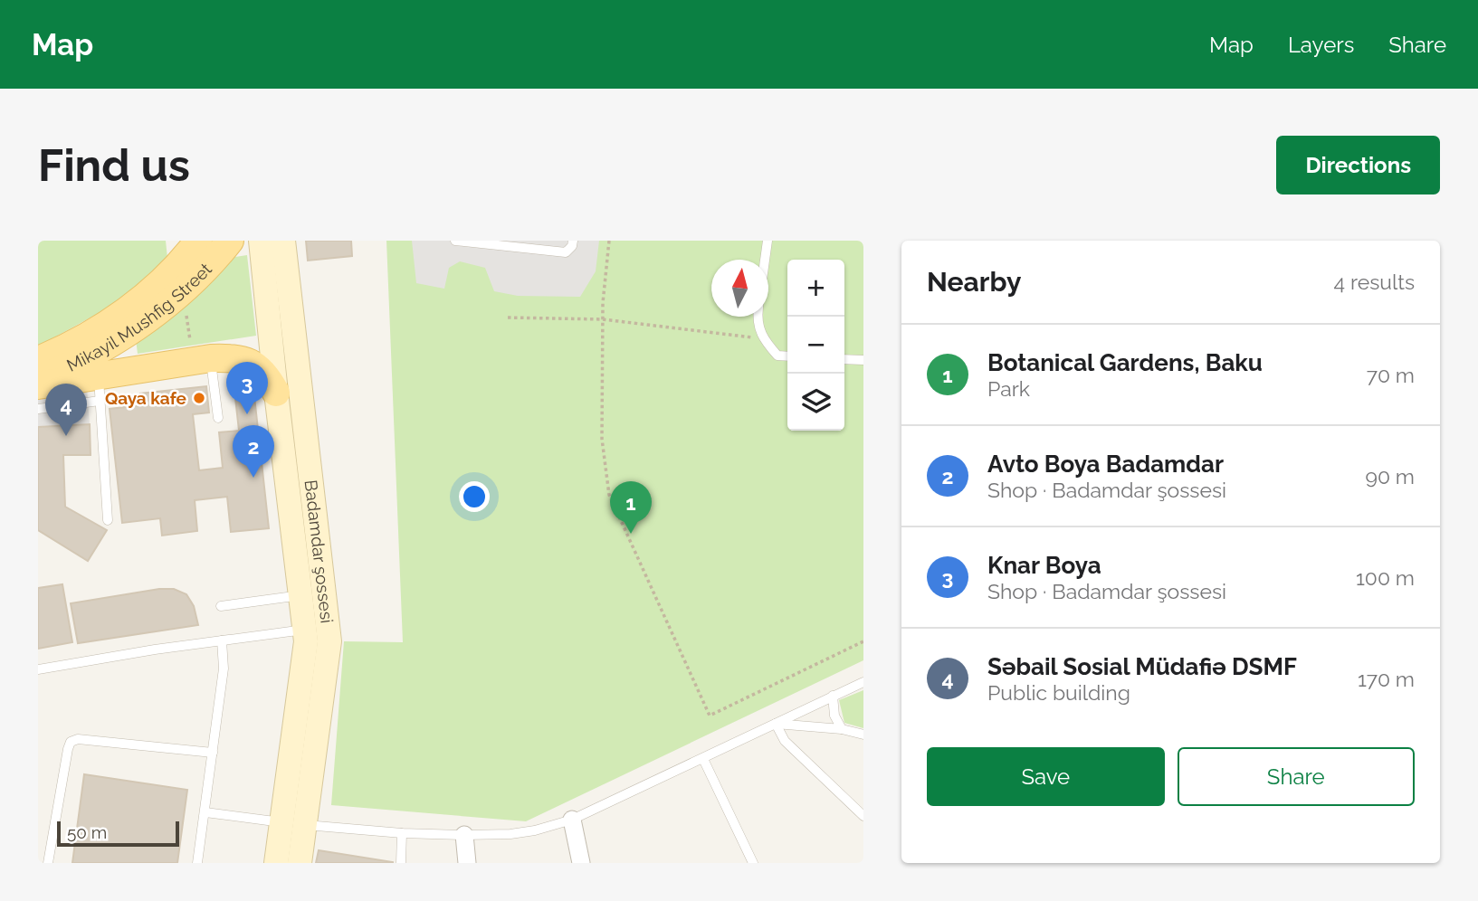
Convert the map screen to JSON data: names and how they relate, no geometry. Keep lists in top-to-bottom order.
{
  "streets": {
    "main road": ["Mikayil Mushfig Street", "Badamdar şossesi"]
  },
  "places": ["Qaya kafe"],
  "scale_bar": "50 m",
  "north": "top",
  "page": {
    "header": "Map",
    "nav": ["Map", "Layers", "Share"],
    "buttons": [
      "Directions",
      ["Save", "Share"]
    ],
    "title": "Find us",
    "heading": ["Nearby", "4 results"],
    "map_buttons": ["+", "−"],
    "list": [
      {
        "mark": "1",
        "name": "Botanical Gardens, Baku",
        "note": "Park",
        "value": "70 m"
      },
      {
        "mark": "2",
        "name": "Avto Boya Badamdar",
        "note": "Shop · Badamdar şossesi",
        "value": "90 m"
      },
      {
        "mark": "3",
        "name": "Knar Boya",
        "note": "Shop · Badamdar şossesi",
        "value": "100 m"
      },
      {
        "mark": "4",
        "name": "Səbail Sosial Müdafiə DSMF",
        "note": "Public building",
        "value": "170 m"
      }
    ],
    "pins": [
      "3",
      "4",
      "2",
      "1"
    ],
    "scale": "50 m"
  }
}
